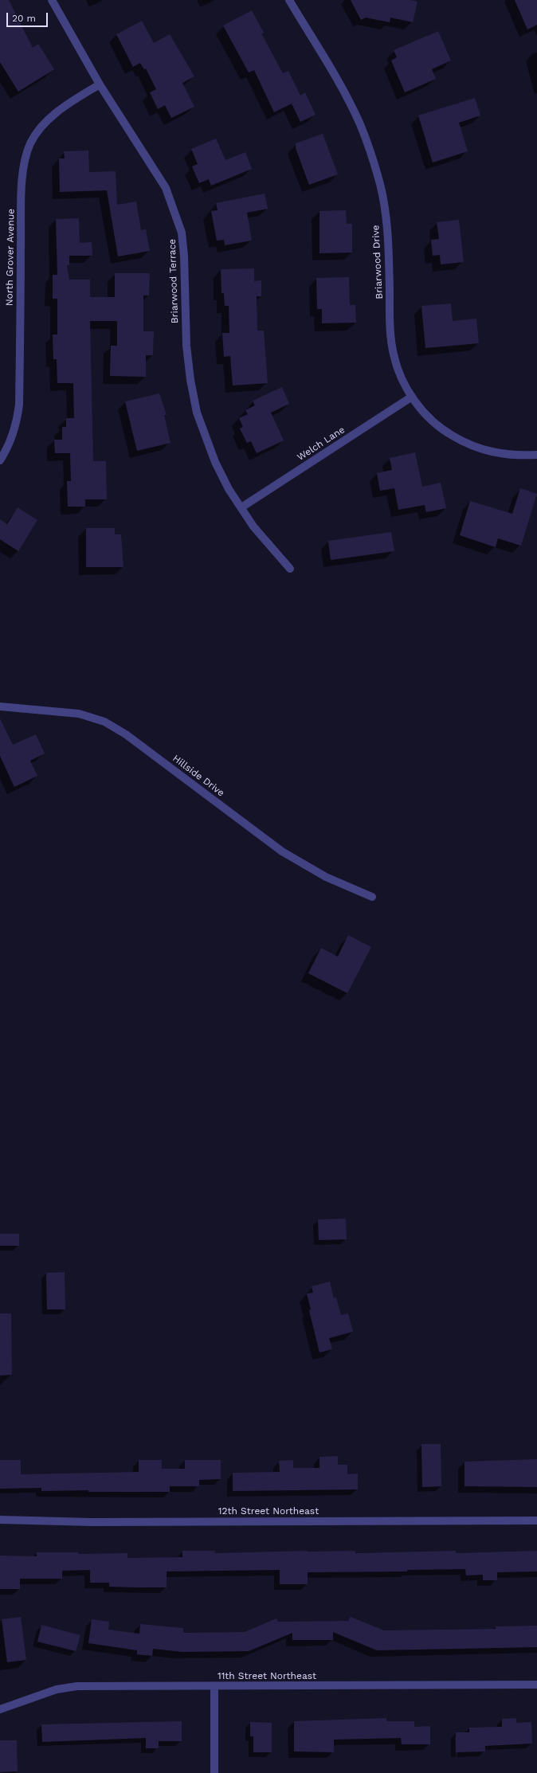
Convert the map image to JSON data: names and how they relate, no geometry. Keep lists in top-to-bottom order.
{
  "streets": {
    "street": [
      "North Grover Avenue",
      "Briarwood Drive",
      "Briarwood Terrace",
      "Welch Lane",
      "Hillside Drive",
      "12th Street Northeast",
      "11th Street Northeast"
    ]
  },
  "crossings": [
    ["North Grover Avenue", "Briarwood Terrace"],
    ["Briarwood Drive", "Welch Lane"],
    ["Briarwood Terrace", "Welch Lane"]
  ],
  "scale_bar": "20 m"
}
